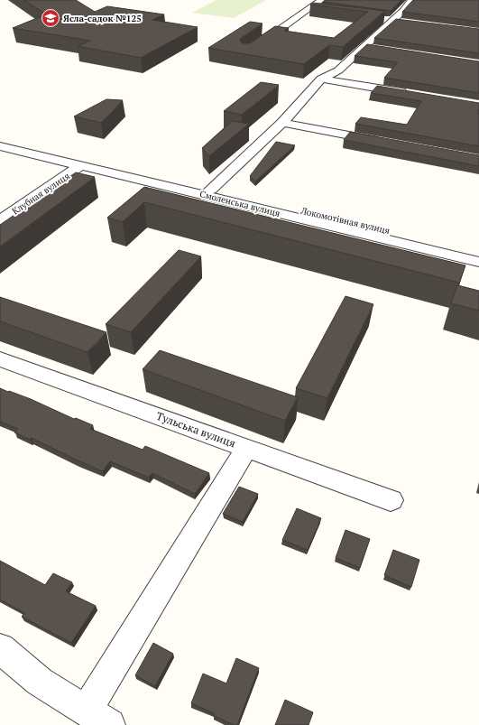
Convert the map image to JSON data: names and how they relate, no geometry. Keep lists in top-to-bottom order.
{
  "streets": {
    "street": [
      "Клубная вулиця",
      "Смоленська вулиця",
      "Локомотівная вулиця",
      "Тульська вулиця"
    ]
  },
  "crossings": [
    ["Клубная вулиця", "Смоленська вулиця"],
    ["Смоленська вулиця", "Локомотівная вулиця"]
  ],
  "places": {
    "school or university": ["Ясла-садок №125"]
  }
}
